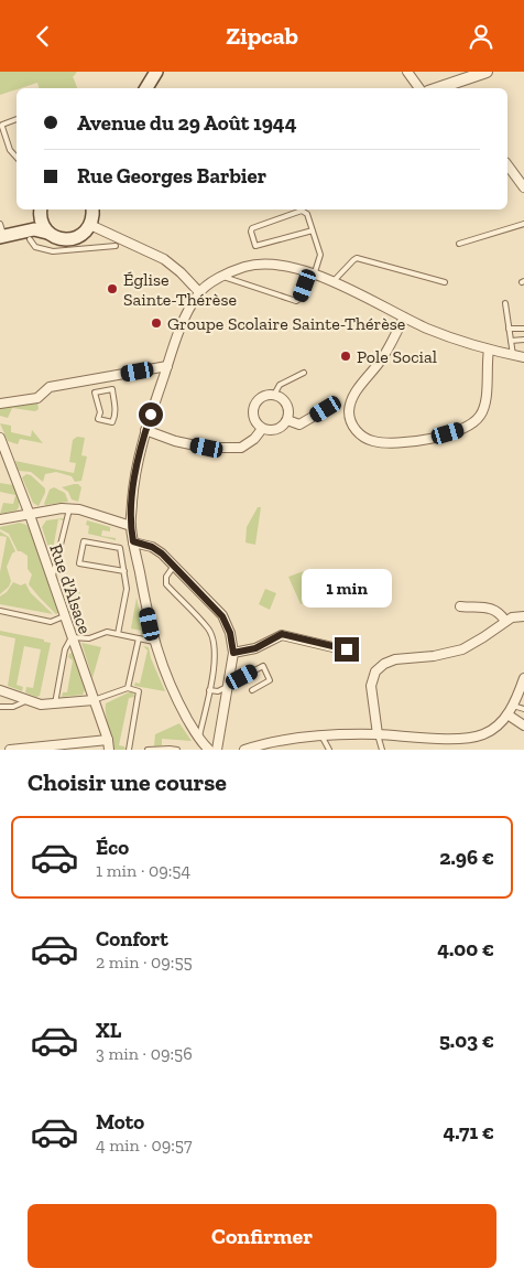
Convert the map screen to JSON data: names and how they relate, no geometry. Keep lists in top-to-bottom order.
{
  "streets": {
    "street": ["Rue d'Alsace"]
  },
  "places": ["Église Sainte-Thérèse", "Groupe Scolaire Sainte-Thérèse", "Pole Social"],
  "page": {
    "header": "Zipcab",
    "banner": ["Avenue du 29 Août 1944", "Rue Georges Barbier"],
    "bubble": "1 min",
    "heading": "Choisir une course",
    "list": [
      {
        "name": "Éco",
        "note": "1 min · 09:54",
        "value": "2.96 €"
      },
      {
        "name": "Confort",
        "note": "2 min · 09:55",
        "value": "4.00 €"
      },
      {
        "name": "XL",
        "note": "3 min · 09:56",
        "value": "5.03 €"
      },
      {
        "name": "Moto",
        "note": "4 min · 09:57",
        "value": "4.71 €"
      }
    ],
    "buttons": "Confirmer"
  }
}
